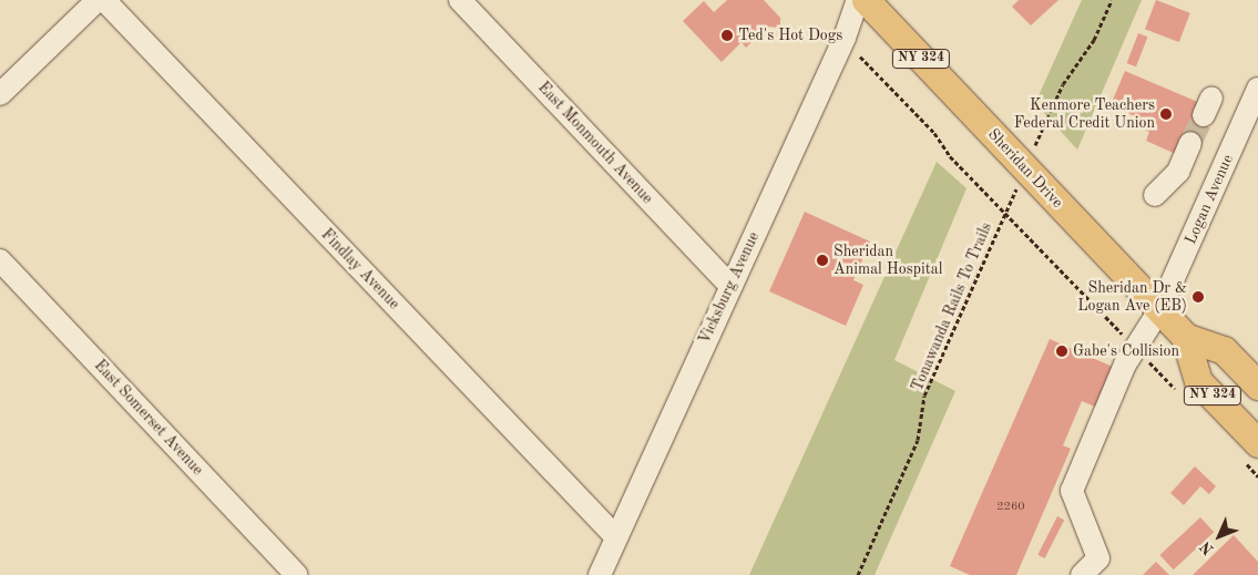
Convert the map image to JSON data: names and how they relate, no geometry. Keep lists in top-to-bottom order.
{
  "streets": {
    "main road": ["NY 324", "Sheridan Drive"],
    "street": [
      "East Monmouth Avenue",
      "Logan Avenue",
      "Findlay Avenue",
      "Vicksburg Avenue",
      "East Somerset Avenue"
    ],
    "path": ["Tonawanda Rails To Trails"]
  },
  "crossings": [
    ["East Monmouth Avenue", "Vicksburg Avenue"],
    ["Sheridan Drive", "Logan Avenue"],
    ["Findlay Avenue", "Vicksburg Avenue"]
  ],
  "places": [
    "Ted's Hot Dogs",
    "Kenmore Teachers Federal Credit Union",
    "Sheridan Animal Hospital",
    "Sheridan Dr & Logan Ave (EB)",
    "Gabe's Collision"
  ],
  "house_numbers": ["2260"],
  "north": "bottom left"
}
